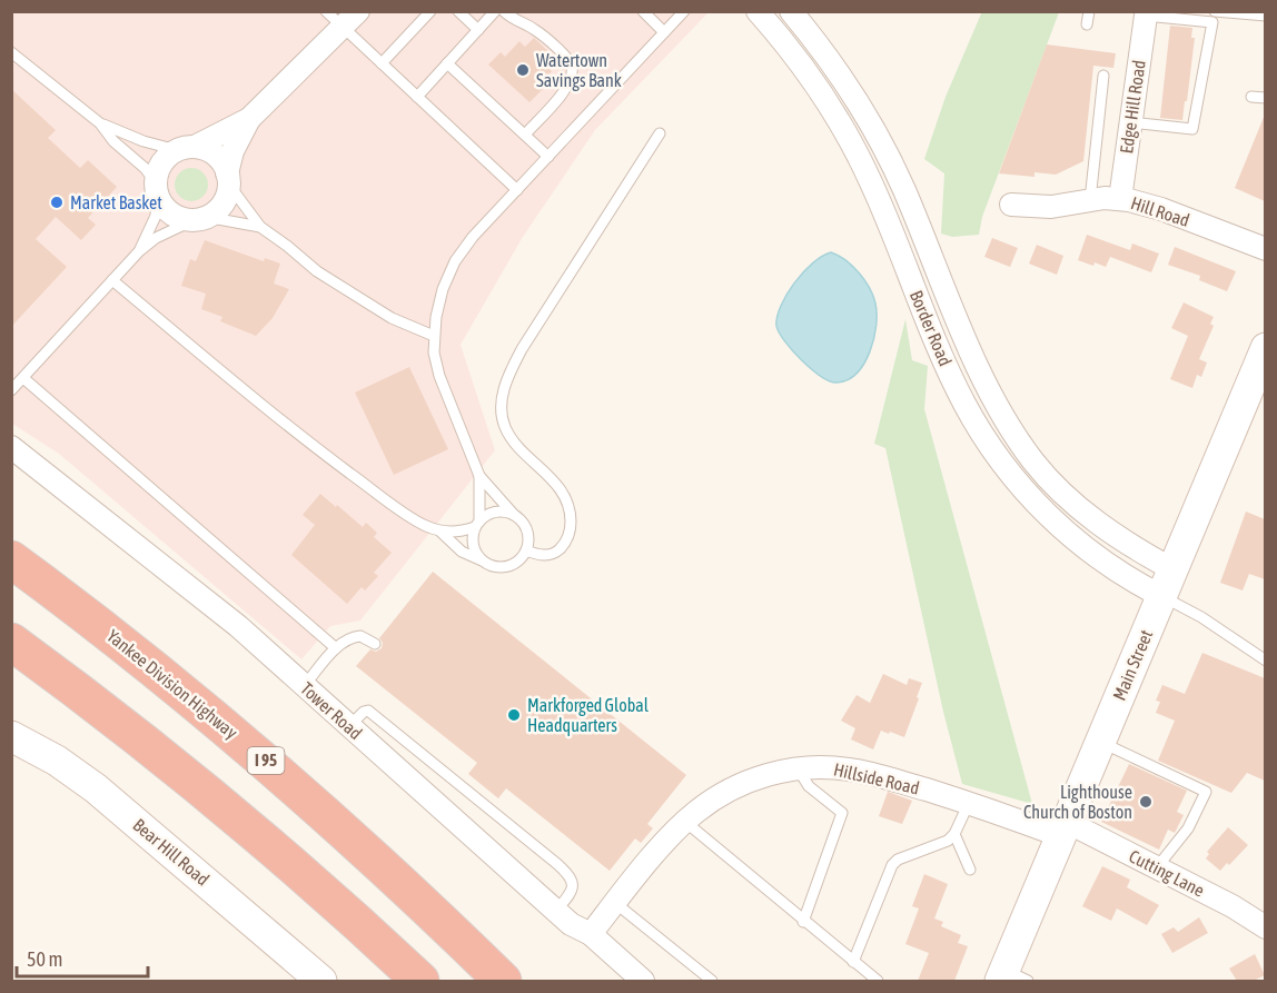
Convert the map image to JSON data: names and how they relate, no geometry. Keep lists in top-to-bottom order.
{
  "streets": {
    "highway": ["Yankee Division Highway", "I 95"],
    "main road": ["Main Street", "Bear Hill Road"],
    "street": [
      "Edge Hill Road",
      "Hill Road",
      "Border Road",
      "Tower Road",
      "Hillside Road",
      "Cutting Lane"
    ]
  },
  "crossings": [
    ["Edge Hill Road", "Hill Road"],
    ["Border Road", "Main Street"],
    ["Main Street", "Hillside Road"],
    ["Main Street", "Cutting Lane"],
    ["Tower Road", "Hillside Road"],
    ["Hillside Road", "Cutting Lane"]
  ],
  "places": [
    "Watertown Savings Bank",
    "Market Basket",
    "Markforged Global Headquarters",
    "Lighthouse Church of Boston"
  ],
  "scale_bar": "50 m"
}
